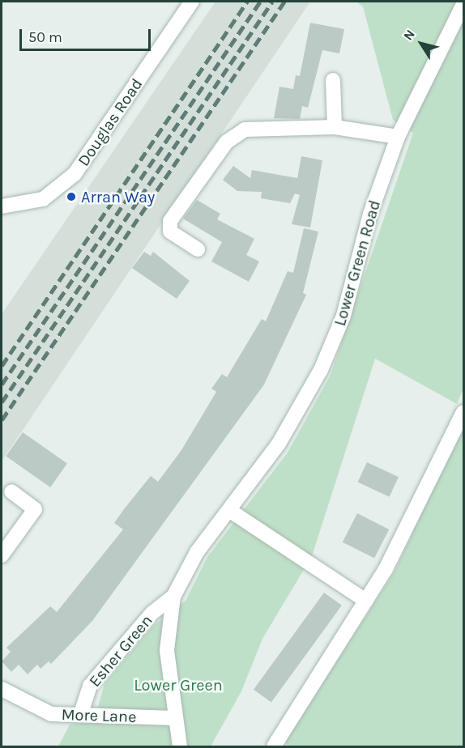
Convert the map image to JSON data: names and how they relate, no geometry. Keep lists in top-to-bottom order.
{
  "streets": {
    "street": [
      "Douglas Road",
      "Lower Green Road",
      "Esher Green",
      "More Lane"
    ]
  },
  "crossings": [
    ["Esher Green", "More Lane"]
  ],
  "parks": ["Lower Green"],
  "places": ["Arran Way"],
  "scale_bar": "50 m",
  "north": "top left"
}
